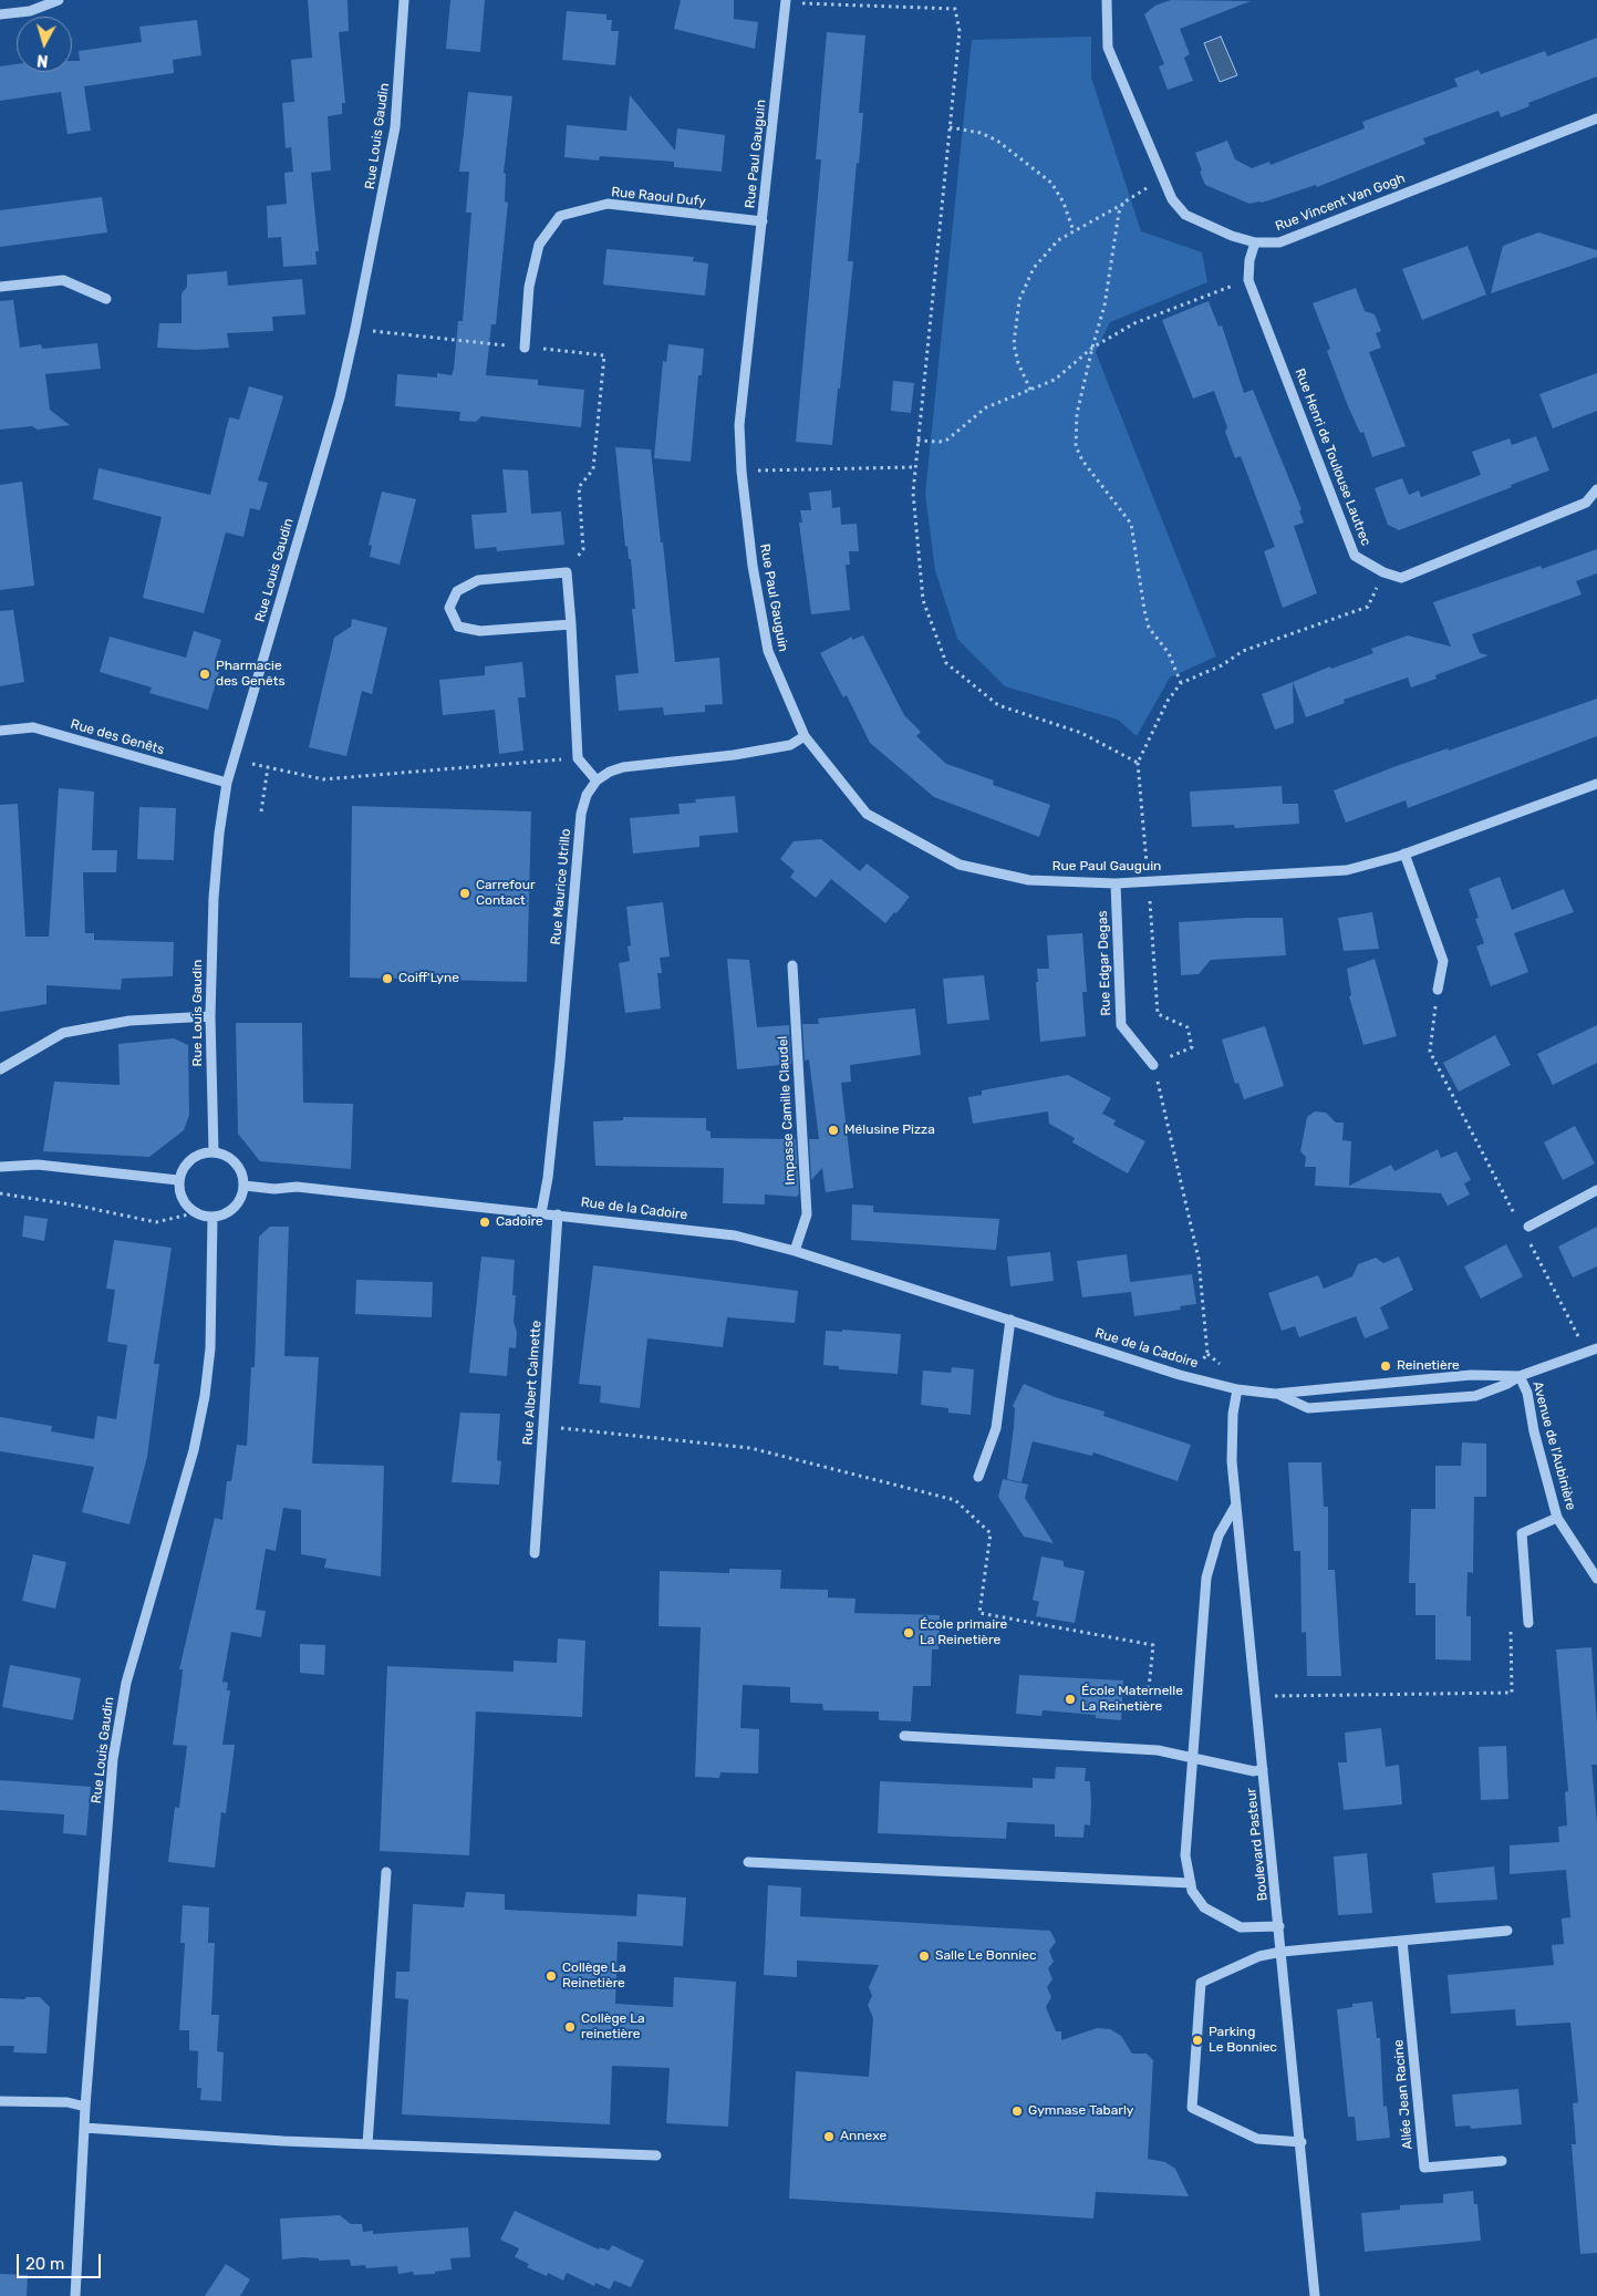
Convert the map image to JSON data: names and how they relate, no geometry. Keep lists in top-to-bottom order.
{
  "streets": {
    "street": [
      "Rue Louis Gaudin",
      "Rue Paul Gauguin",
      "Rue Raoul Dufy",
      "Rue Vincent Van Gogh",
      "Rue Henri de Toulouse Lautrec",
      "Rue des Genêts",
      "Rue Maurice Utrillo",
      "Rue Edgar Degas",
      "Impasse Camille Claudel",
      "Rue de la Cadoire",
      "Rue Albert Calmette",
      "Avenue de l'Aubinière",
      "Boulevard Pasteur",
      "Allée Jean Racine"
    ]
  },
  "crossings": [
    ["Rue Louis Gaudin", "Rue des Genêts"],
    ["Rue Louis Gaudin", "Rue de la Cadoire"],
    ["Rue Paul Gauguin", "Rue Raoul Dufy"],
    ["Rue Paul Gauguin", "Rue Edgar Degas"],
    ["Rue Vincent Van Gogh", "Rue Henri de Toulouse Lautrec"],
    ["Rue Maurice Utrillo", "Rue de la Cadoire"],
    ["Impasse Camille Claudel", "Rue de la Cadoire"],
    ["Rue de la Cadoire", "Rue Albert Calmette"],
    ["Rue de la Cadoire", "Avenue de l'Aubinière"],
    ["Rue de la Cadoire", "Boulevard Pasteur"]
  ],
  "places": [
    "Pharmacie des Genêts",
    "Carrefour Contact",
    "Coiff'Lyne",
    "Mélusine Pizza",
    "Cadoire",
    "Reinetière",
    "École primaire La Reinetière",
    "École Maternelle La Reinetière",
    "Salle Le Bonniec",
    "Collège La Reinetière",
    "Collège La reinetière",
    "Parking Le Bonniec",
    "Gymnase Tabarly",
    "Annexe"
  ],
  "scale_bar": "20 m",
  "north": "bottom"
}
